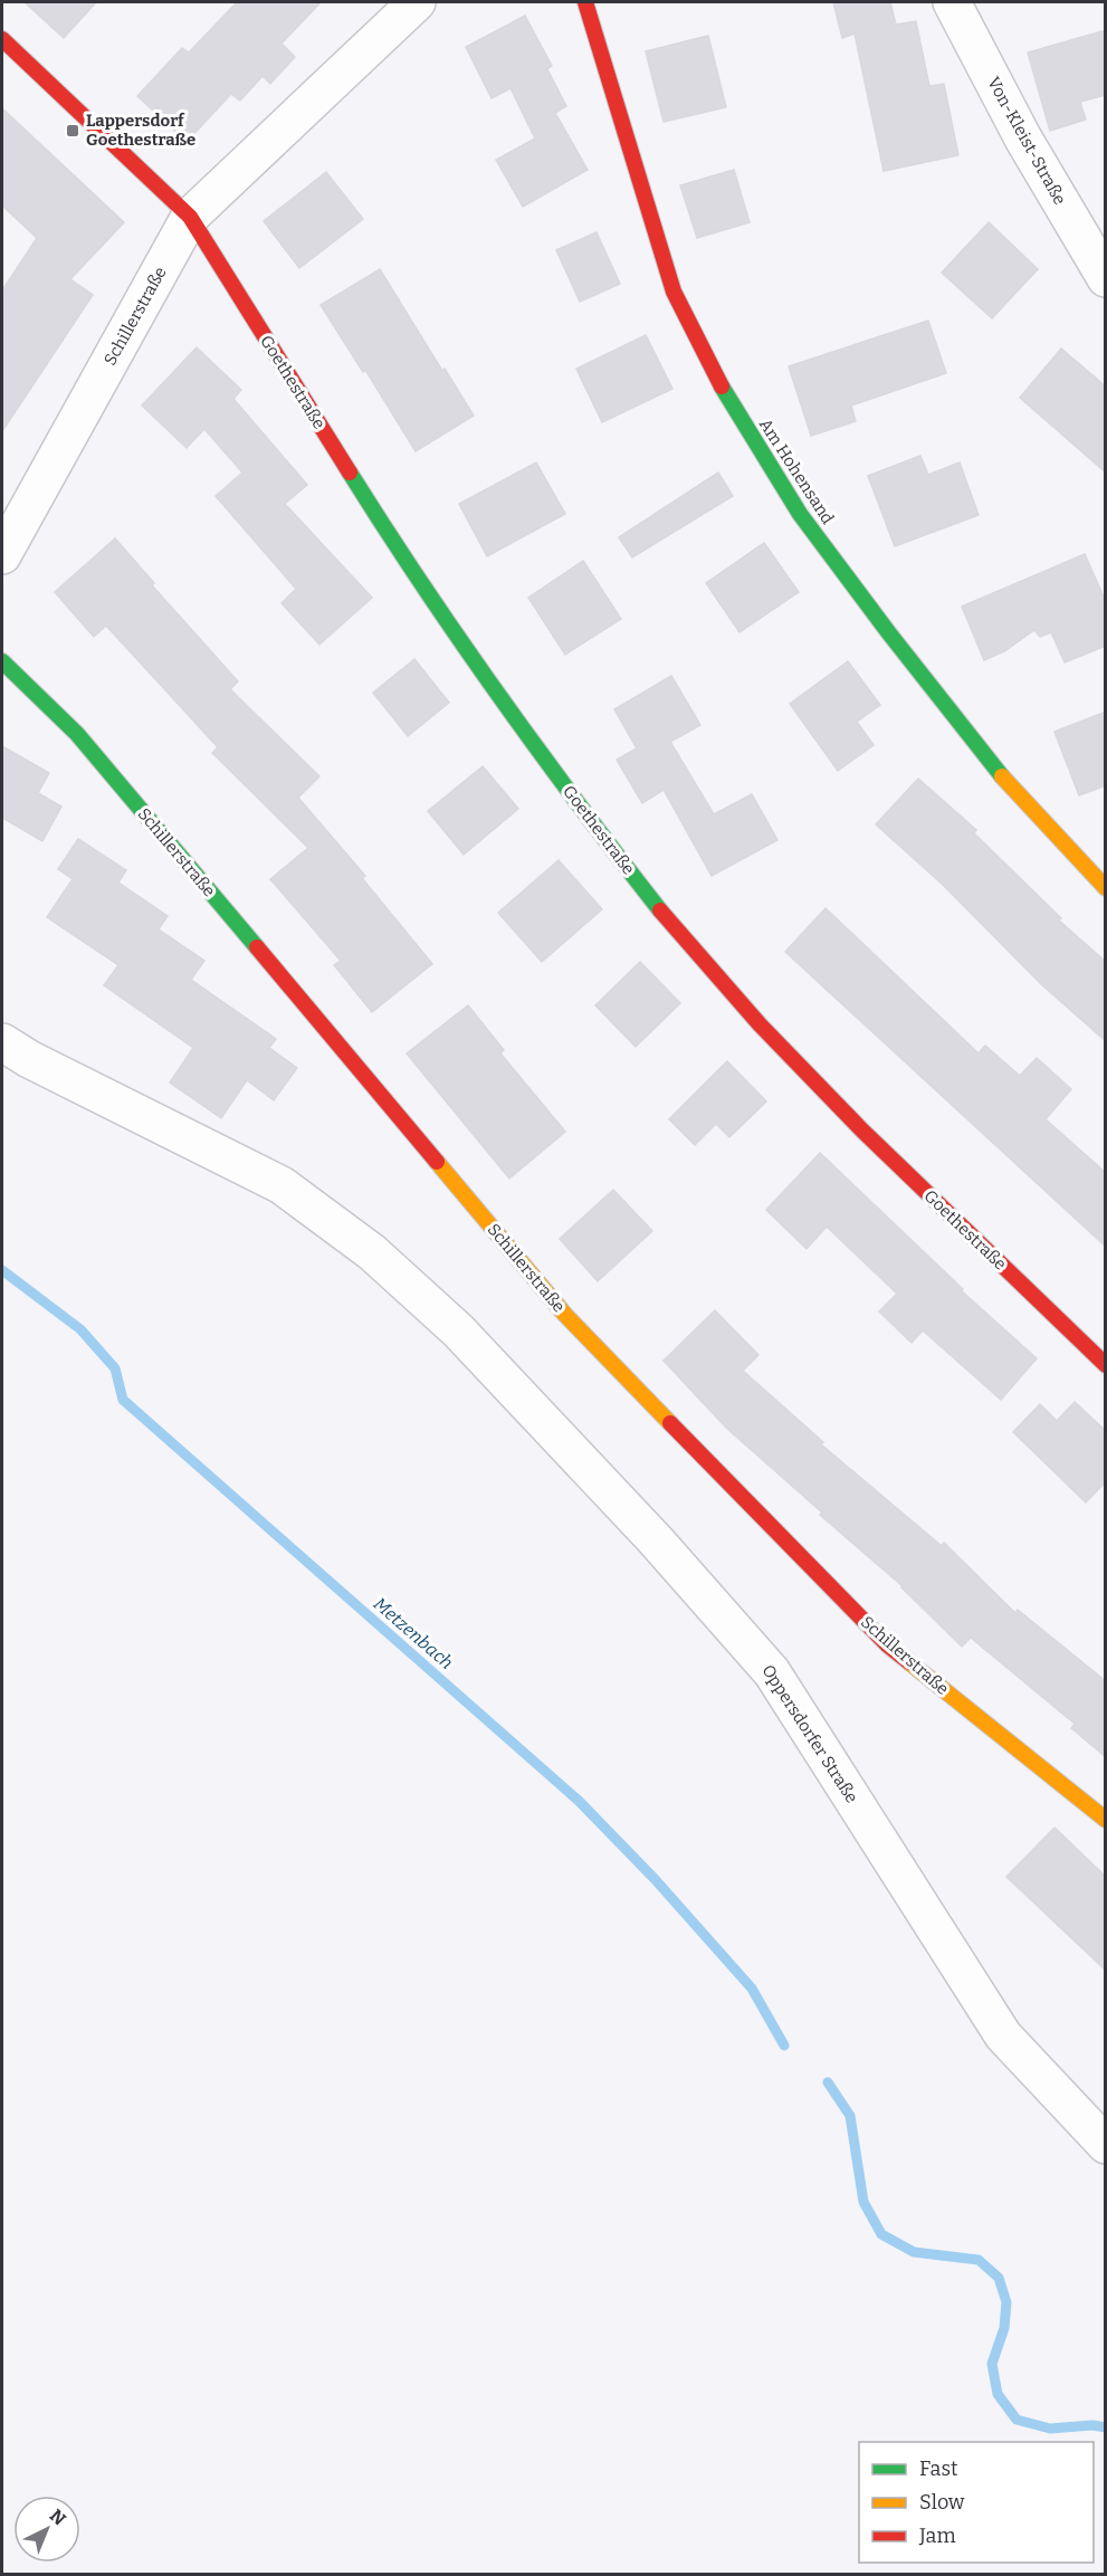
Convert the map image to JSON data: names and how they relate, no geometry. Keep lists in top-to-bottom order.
{
  "streets": {
    "street": [
      "Von-Kleist-Straße",
      "Schillerstraße",
      "Goethestraße",
      "Am Hohensand",
      "Oppersdorfer Straße"
    ]
  },
  "crossings": [
    ["Schillerstraße", "Goethestraße"]
  ],
  "water": ["Metzenbach"],
  "places": {
    "transit": ["Lappersdorf Goethestraße"]
  },
  "legend": ["Fast", "Slow", "Jam"],
  "north": "top right"
}
